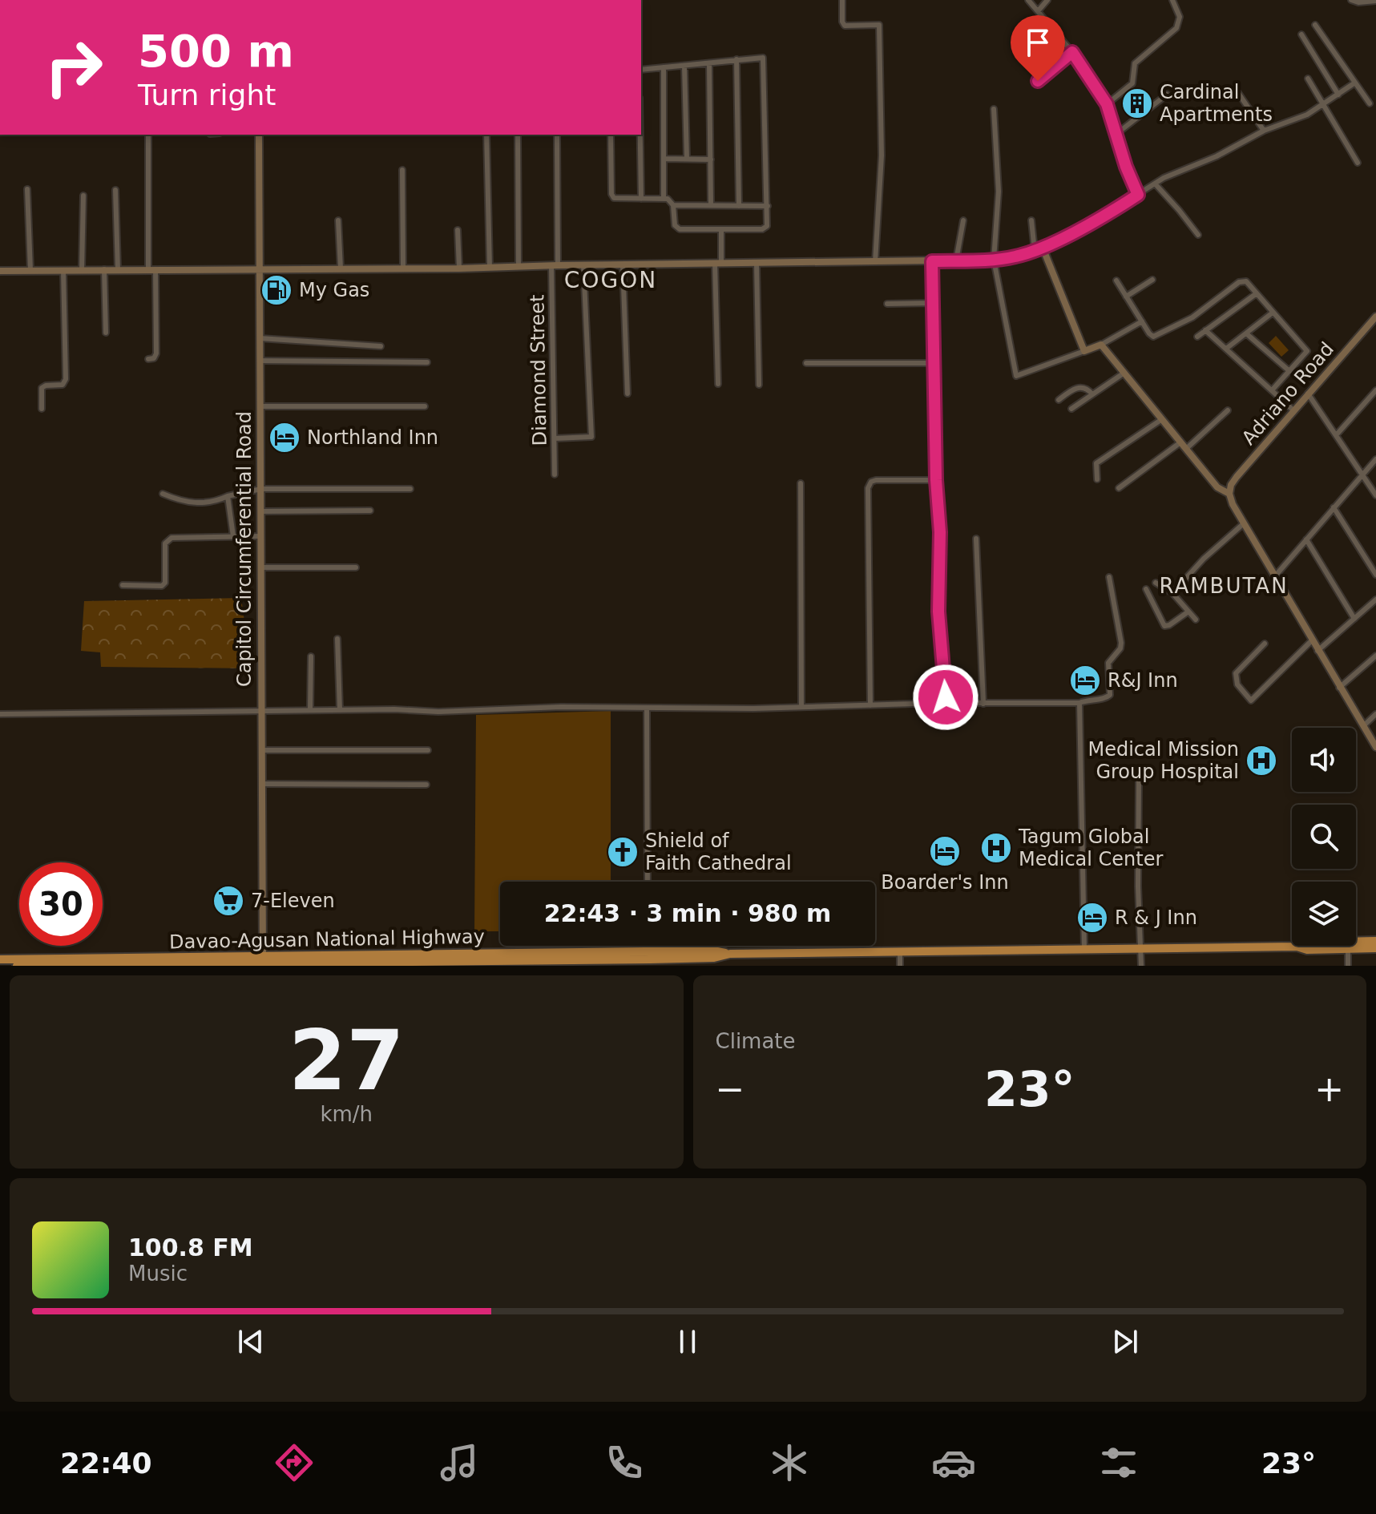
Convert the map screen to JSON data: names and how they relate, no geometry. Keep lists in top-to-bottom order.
{
  "streets": {
    "highway": ["Davao-Agusan National Highway"],
    "street": ["Diamond Street", "Adriano Road", "Capitol Circumferential Road"]
  },
  "crossings": [
    ["Capitol Circumferential Road", "Davao-Agusan National Highway"]
  ],
  "districts": ["COGON", "RAMBUTAN"],
  "places": {
    "building": ["Cardinal Apartments"],
    "fuel station": ["My Gas"],
    "hotel": [
      "Northland Inn",
      "R&J Inn",
      "Boarder's Inn",
      "R & J Inn"
    ],
    "hospital": ["Medical Mission Group Hospital", "Tagum Global Medical Center"],
    "church": ["Shield of Faith Cathedral"],
    "supermarket": ["7-Eleven"]
  },
  "page": {
    "turn": ["500 m", "Turn right"],
    "limit": "30",
    "trip": "22:43 · 3 min · 980 m",
    "tile": [
      ["27", "km/h"],
      "Climate"
    ],
    "heat": ["−", "23°", "+"],
    "song": ["100.8 FM", "Music"],
    "tabs": ["22:40", "23°"]
  }
}
